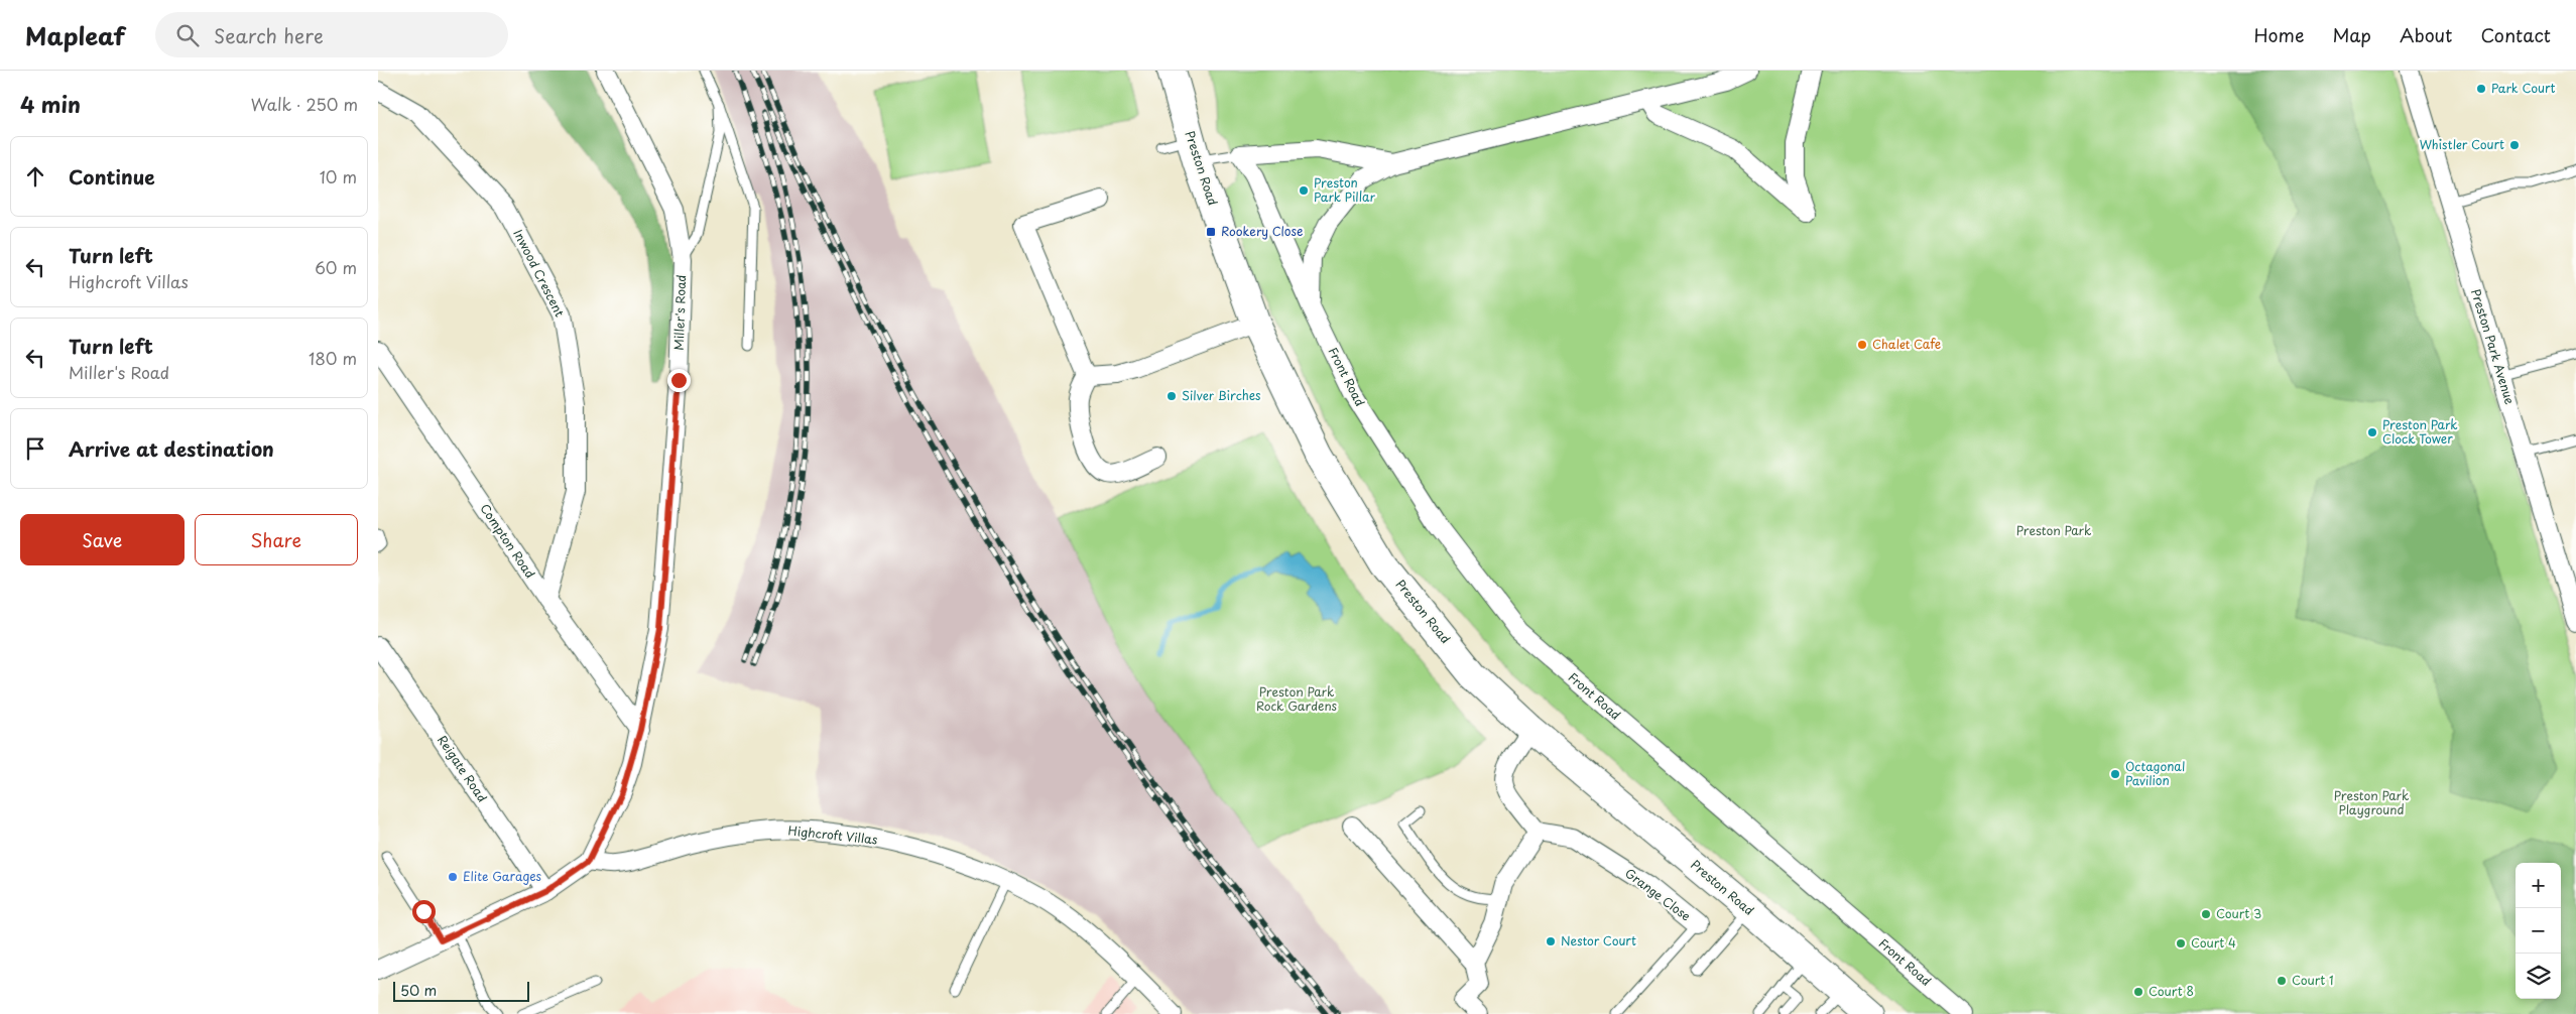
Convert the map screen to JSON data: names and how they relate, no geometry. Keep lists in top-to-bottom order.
{
  "streets": {
    "highway": ["Preston Road"],
    "street": [
      "Inwood Crescent",
      "Miller's Road",
      "Preston Park Avenue",
      "Front Road",
      "Compton Road",
      "Reigate Road",
      "Highcroft Villas",
      "Grange Close"
    ]
  },
  "crossings": [
    ["Inwood Crescent", "Compton Road"],
    ["Miller's Road", "Compton Road"],
    ["Miller's Road", "Highcroft Villas"]
  ],
  "parks": ["Preston Park", "Preston Park Rock Gardens", "Preston Park Playground"],
  "places": {
    "other": [
      "Park Court",
      "Whistler Court",
      "Preston Park Pillar",
      "Chalet Cafe",
      "Silver Birches",
      "Preston Park Clock Tower",
      "Octagonal Pavilion",
      "Elite Garages",
      "Court 3",
      "Nestor Court",
      "Court 4",
      "Court 1",
      "Court 8"
    ],
    "transit": ["Rookery Close"]
  },
  "scale_bar": "50 m",
  "page": {
    "header": "Mapleaf",
    "search": "Search here",
    "nav": [
      "Home",
      "Map",
      "About",
      "Contact"
    ],
    "heading": ["4 min", "Walk · 250 m"],
    "list": [
      ["Continue", "10 m"],
      ["Turn left", "Highcroft Villas", "60 m"],
      ["Turn left", "Miller's Road", "180 m"],
      "Arrive at destination"
    ],
    "buttons": ["Save", "Share"],
    "map_buttons": ["+", "−"],
    "scale": "50 m"
  }
}
